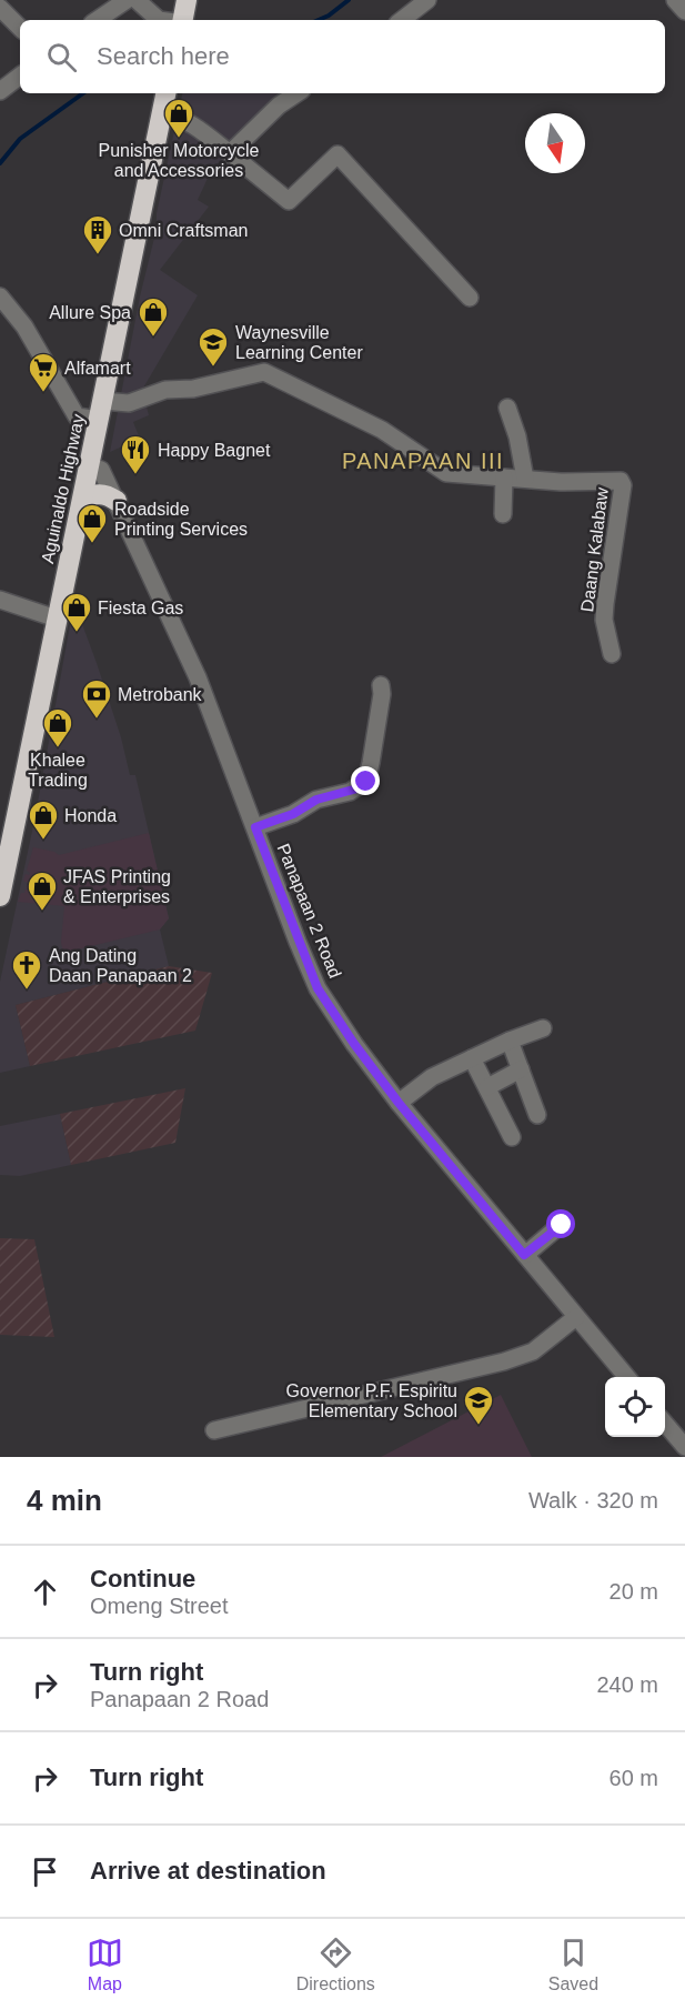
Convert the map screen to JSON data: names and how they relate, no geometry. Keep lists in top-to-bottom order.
{
  "streets": {
    "highway": ["Aguinaldo Highway"],
    "street": ["Daang Kalabaw", "Panapaan 2 Road"]
  },
  "crossings": [
    ["Aguinaldo Highway", "Daang Kalabaw"],
    ["Aguinaldo Highway", "Panapaan 2 Road"]
  ],
  "districts": ["PANAPAAN III"],
  "places": {
    "shop": [
      "Punisher Motorcycle and Accessories",
      "Allure Spa",
      "Roadside Printing Services",
      "Fiesta Gas",
      "Khalee Trading",
      "Honda",
      "JFAS Printing & Enterprises"
    ],
    "building": ["Omni Craftsman"],
    "school or university": ["Waynesville Learning Center", "Governor P.F. Espiritu Elementary School"],
    "supermarket": ["Alfamart"],
    "restaurant": ["Happy Bagnet"],
    "bank": ["Metrobank"],
    "church": ["Ang Dating Daan Panapaan 2"]
  },
  "north": "bottom",
  "page": {
    "search": "Search here",
    "heading": ["4 min", "Walk · 320 m"],
    "list": [
      ["Continue", "Omeng Street", "20 m"],
      ["Turn right", "Panapaan 2 Road", "240 m"],
      ["Turn right", "60 m"],
      "Arrive at destination"
    ],
    "nav": ["Map", "Directions", "Saved"]
  }
}
